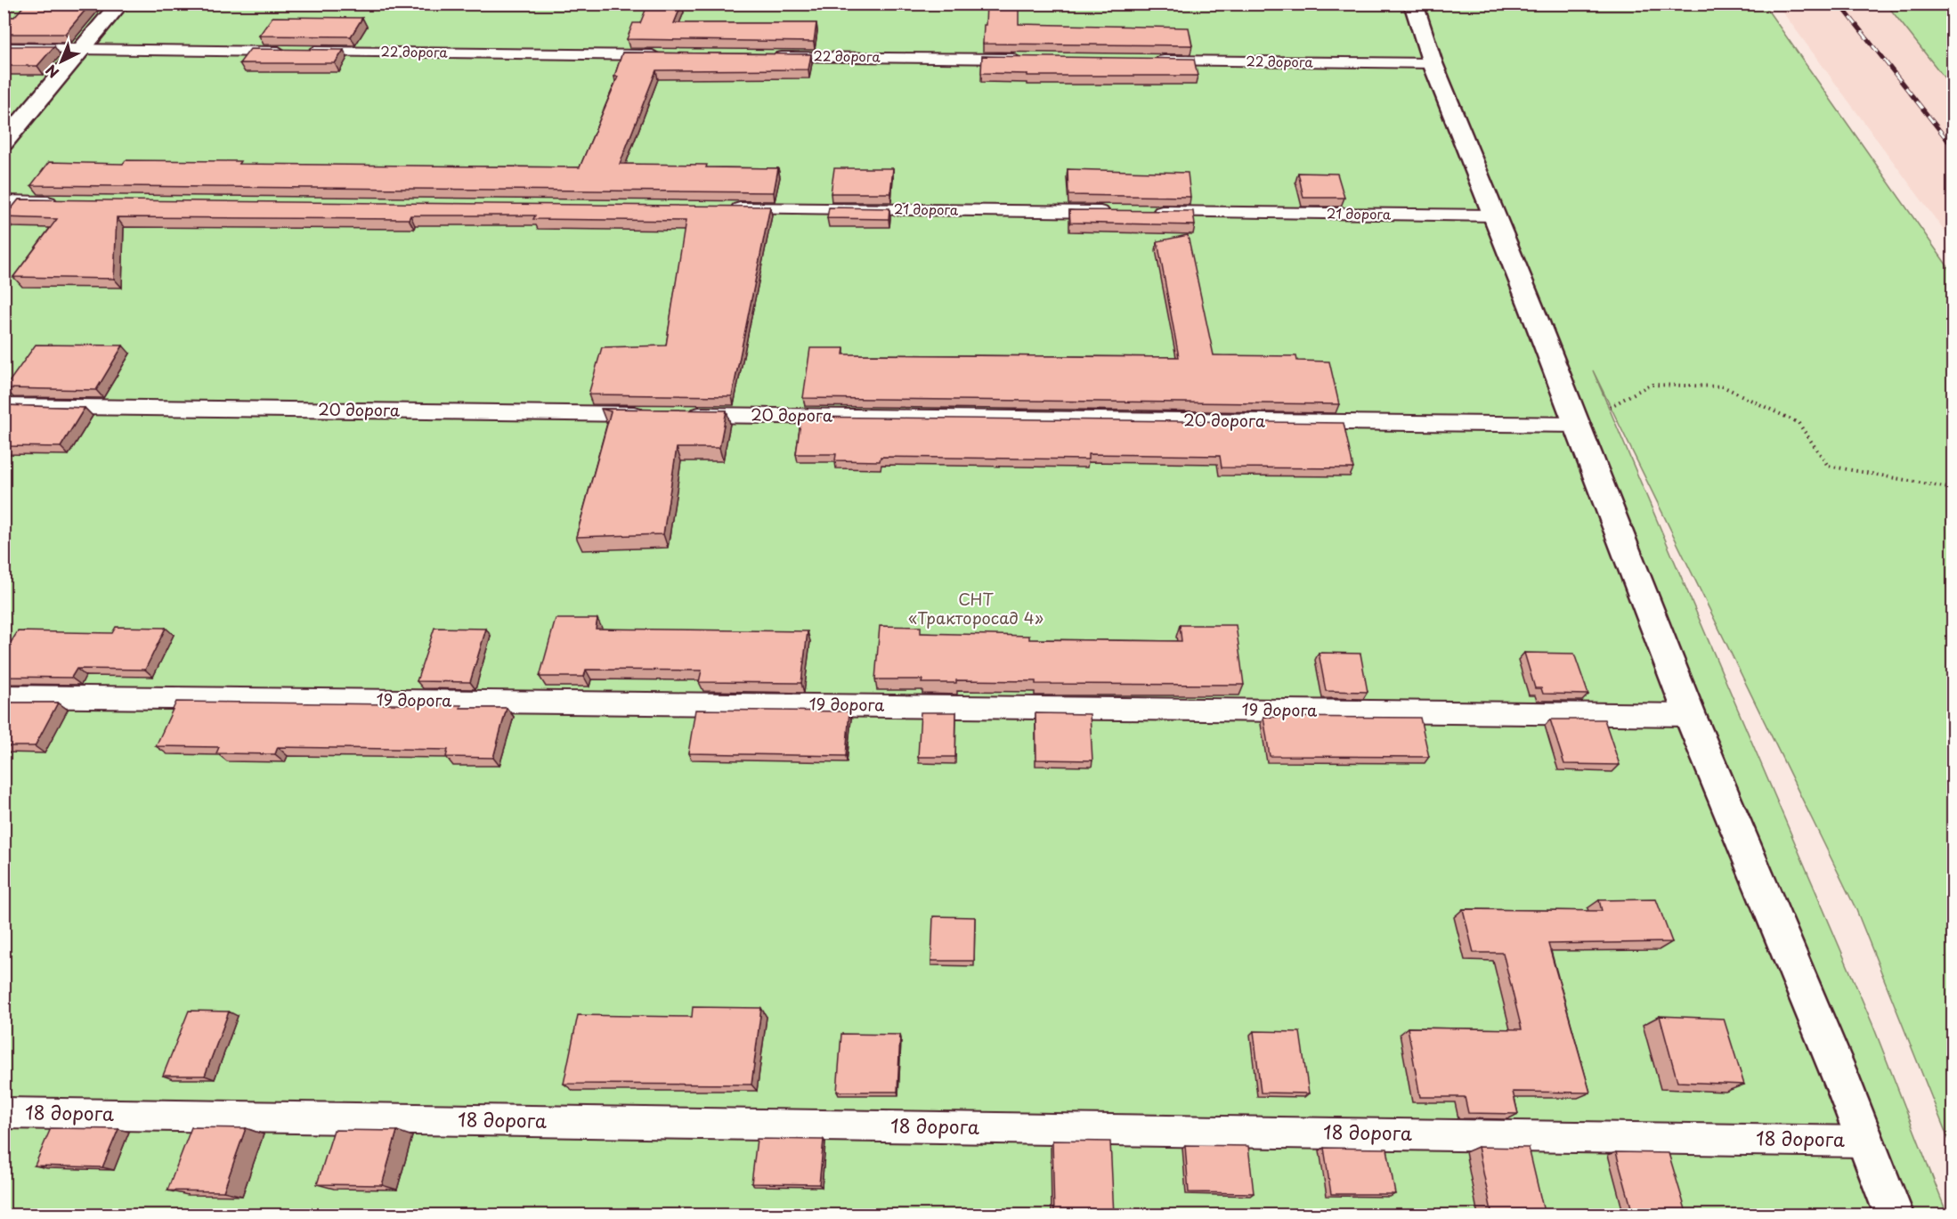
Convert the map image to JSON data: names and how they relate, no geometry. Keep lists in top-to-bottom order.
{
  "streets": {
    "lane": [
      "22 дорога",
      "21 дорога",
      "20 дорога",
      "19 дорога",
      "18 дорога"
    ]
  },
  "parks": ["СНТ «Тракторосад 4»"],
  "north": "bottom left"
}
